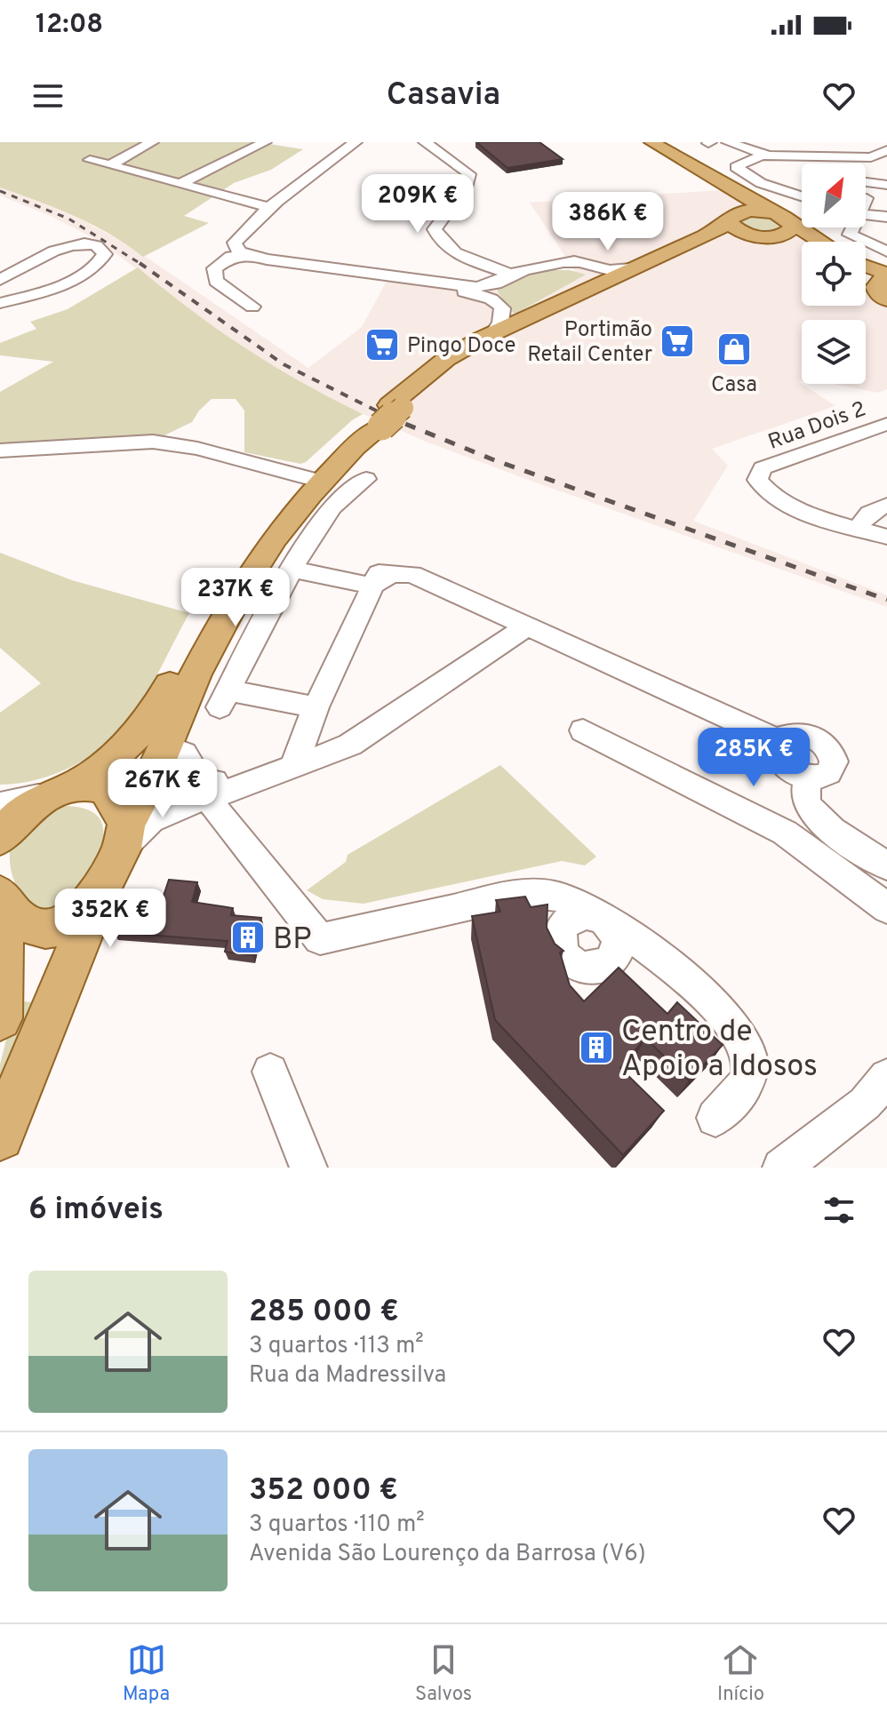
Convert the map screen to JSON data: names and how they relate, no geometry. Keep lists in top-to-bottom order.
{
  "streets": {
    "street": ["Rua Dois 2"]
  },
  "places": {
    "supermarket": ["Portimão Retail Center", "Pingo Doce"],
    "shop": ["Casa"],
    "building": ["BP", "Centro de Apoio a Idosos"]
  },
  "north": "top right",
  "page": {
    "status": "12:08",
    "header": "Casavia",
    "price": [
      "209K €",
      "386K €",
      "237K €",
      "285K €",
      "267K €",
      "352K €"
    ],
    "heading": "6 imóveis",
    "list": [
      {
        "name": "285 000 €",
        "note": "3 quartos · 113 m² · Rua da Madressilva"
      },
      {
        "name": "352 000 €",
        "note": "3 quartos · 110 m² · Avenida São Lourenço da Barrosa (V6)"
      }
    ],
    "tabs": ["Mapa", "Salvos", "Início"]
  }
}
